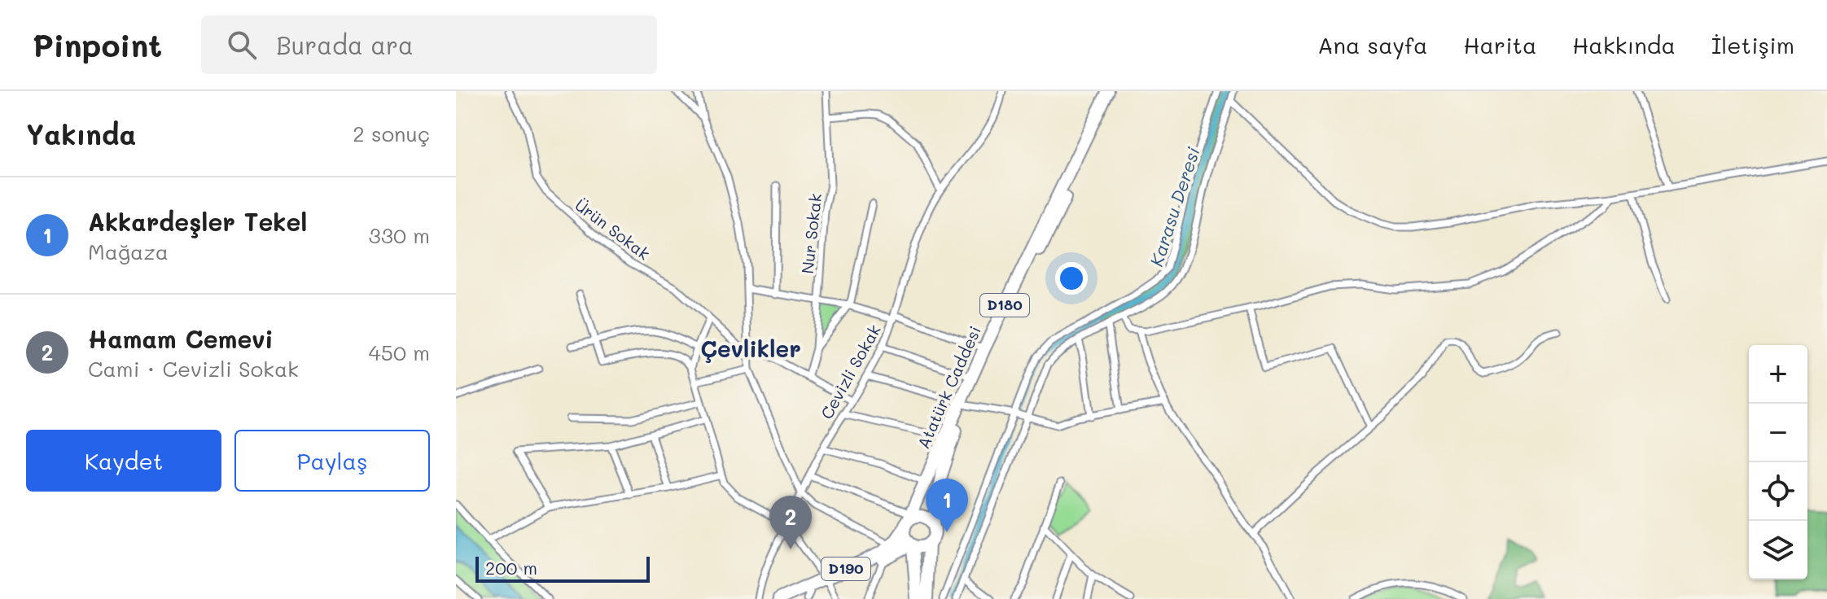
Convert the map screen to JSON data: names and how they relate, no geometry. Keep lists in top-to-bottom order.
{
  "streets": {
    "highway": ["D180", "Atatürk Caddesi", "D190"],
    "street": ["Ürün Sokak", "Nur Sokak", "Cevizli Sokak"]
  },
  "crossings": [
    ["Atatürk Caddesi", "D190"]
  ],
  "districts": ["Çevlikler"],
  "water": ["Karasu Deresi"],
  "scale_bar": "200 m",
  "page": {
    "header": "Pinpoint",
    "search": "Burada ara",
    "nav": [
      "Ana sayfa",
      "Harita",
      "Hakkında",
      "İletişim"
    ],
    "heading": ["Yakında", "2 sonuç"],
    "list": [
      {
        "mark": "1",
        "name": "Akkardeşler Tekel",
        "note": "Mağaza",
        "value": "330 m"
      },
      {
        "mark": "2",
        "name": "Hamam Cemevi",
        "note": "Cami · Cevizli Sokak",
        "value": "450 m"
      }
    ],
    "map_buttons": ["+", "−"],
    "buttons": ["Kaydet", "Paylaş"],
    "pins": ["1", "2"],
    "scale": "200 m"
  }
}
